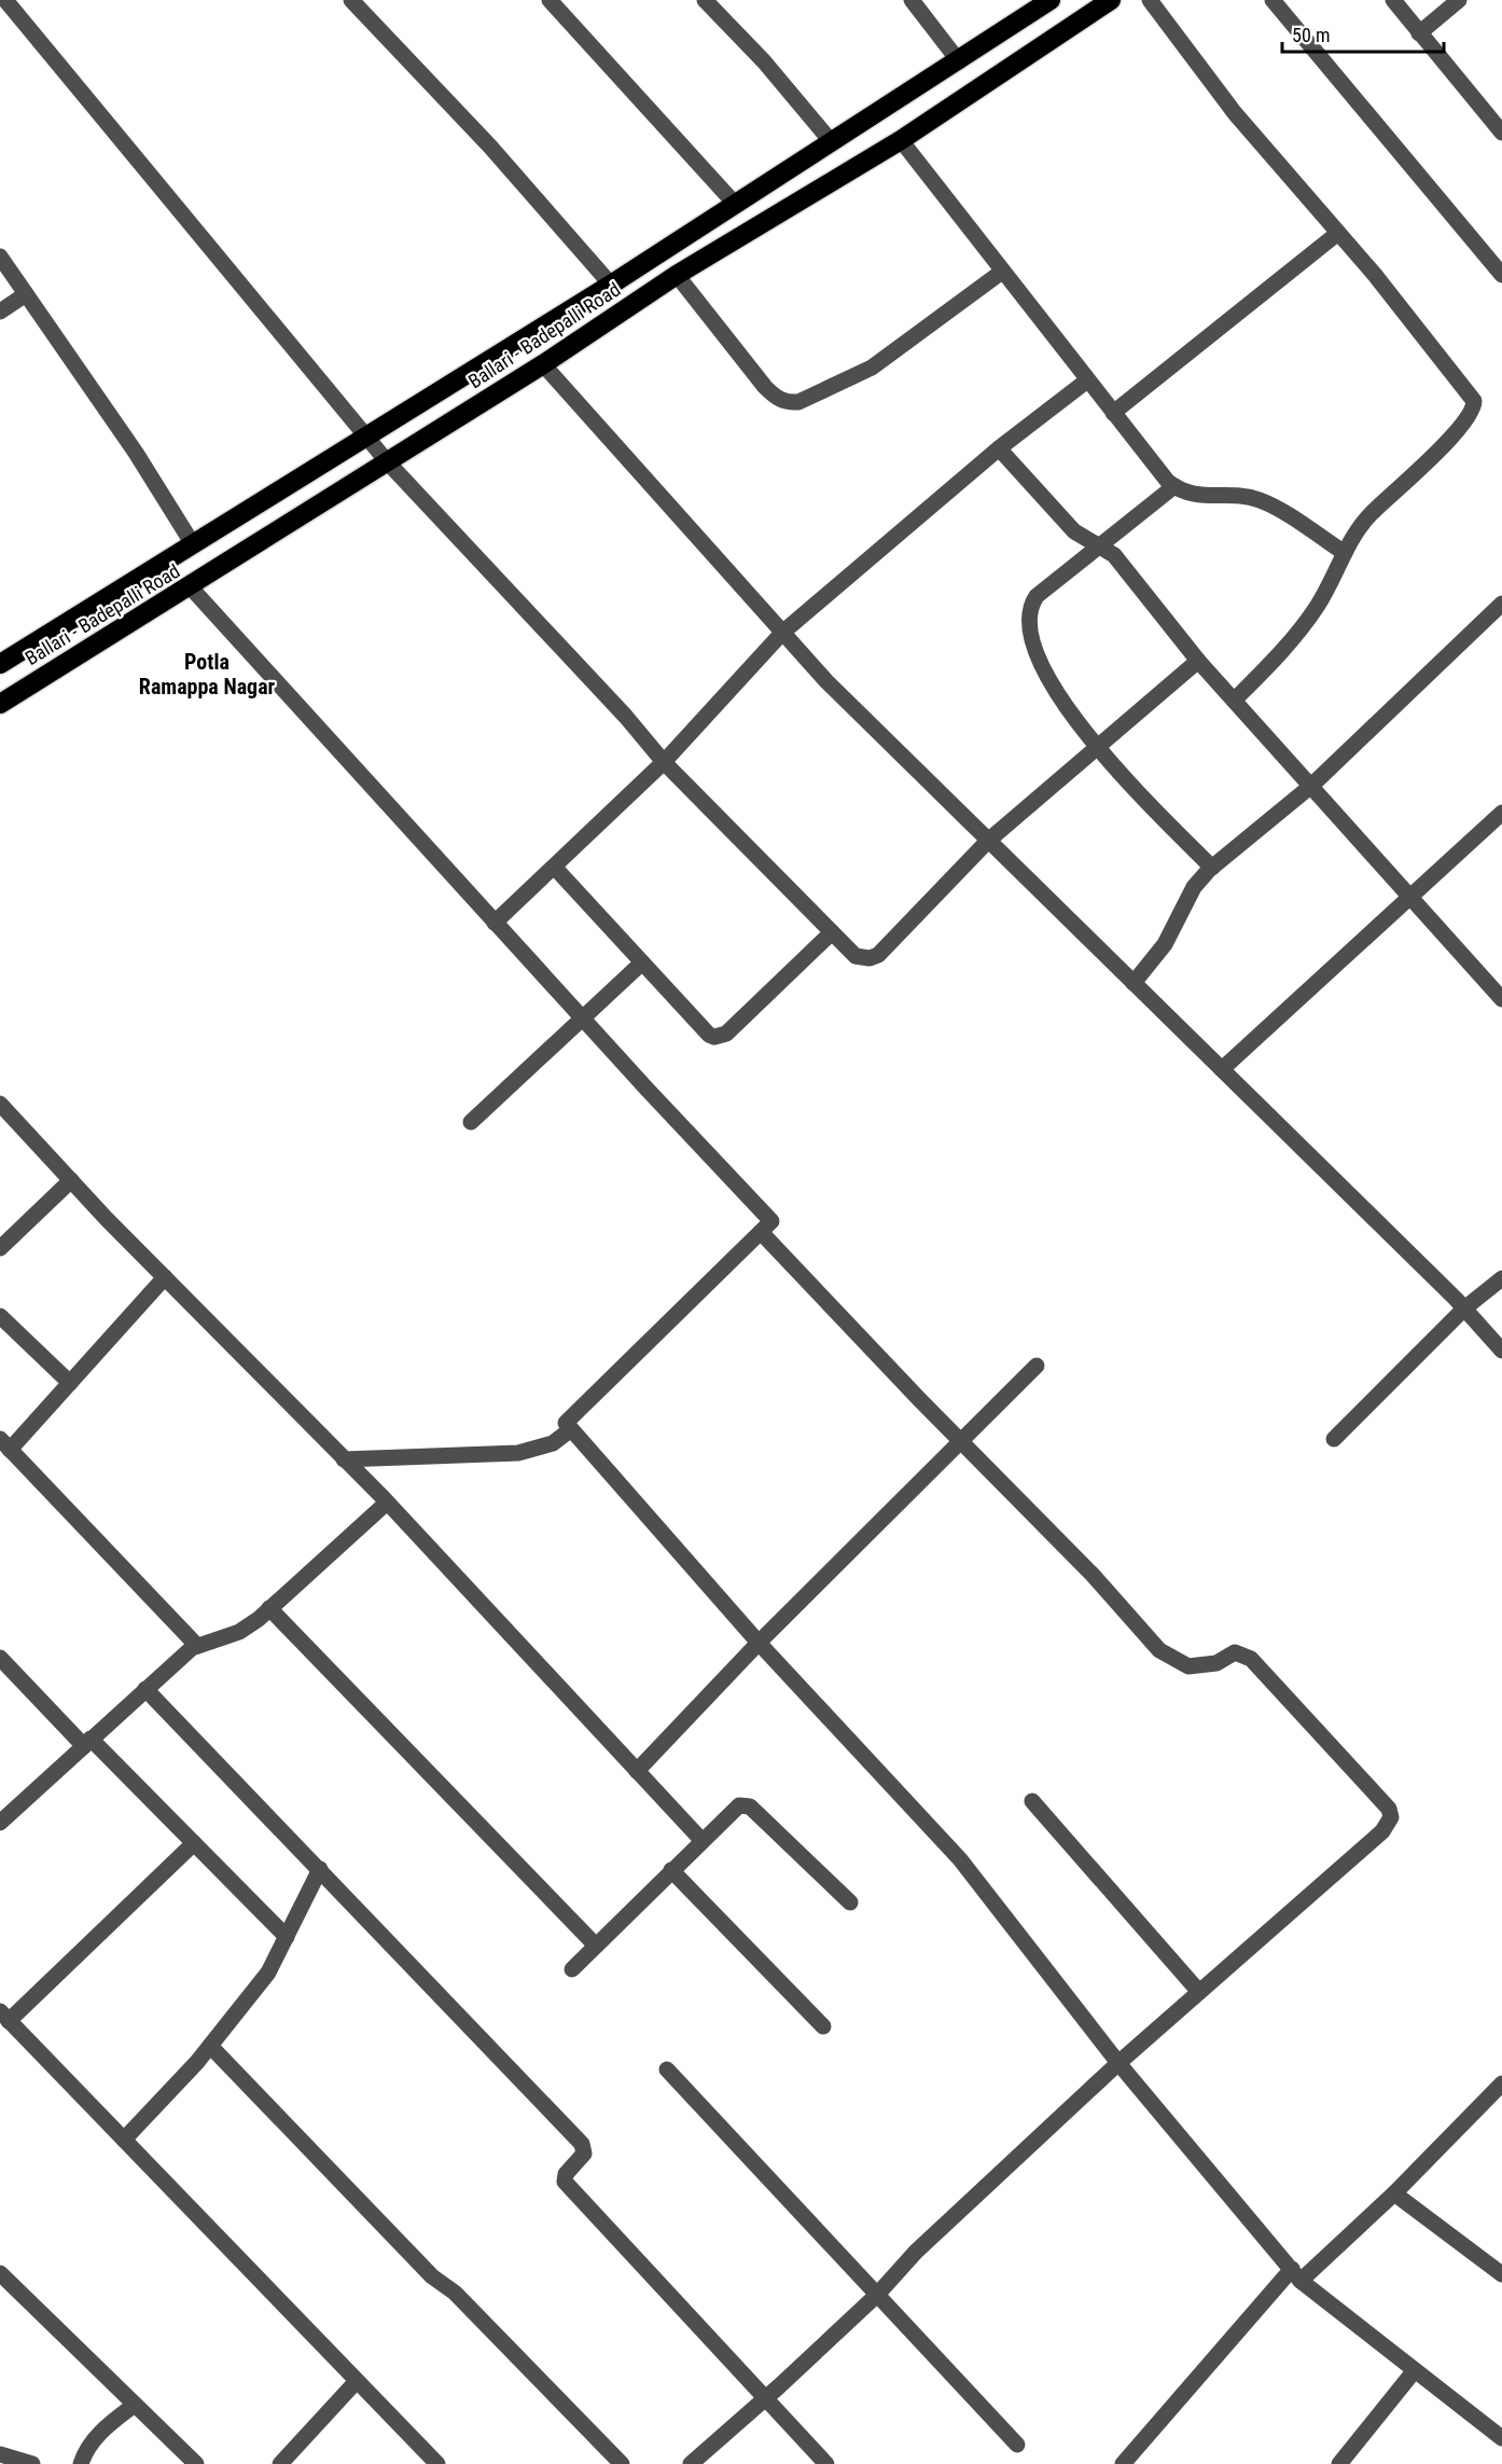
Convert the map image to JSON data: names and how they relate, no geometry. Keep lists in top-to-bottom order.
{
  "streets": {
    "highway": ["Ballari - Badepalli Road"]
  },
  "districts": ["Potla Ramappa Nagar"],
  "scale_bar": "50 m"
}
